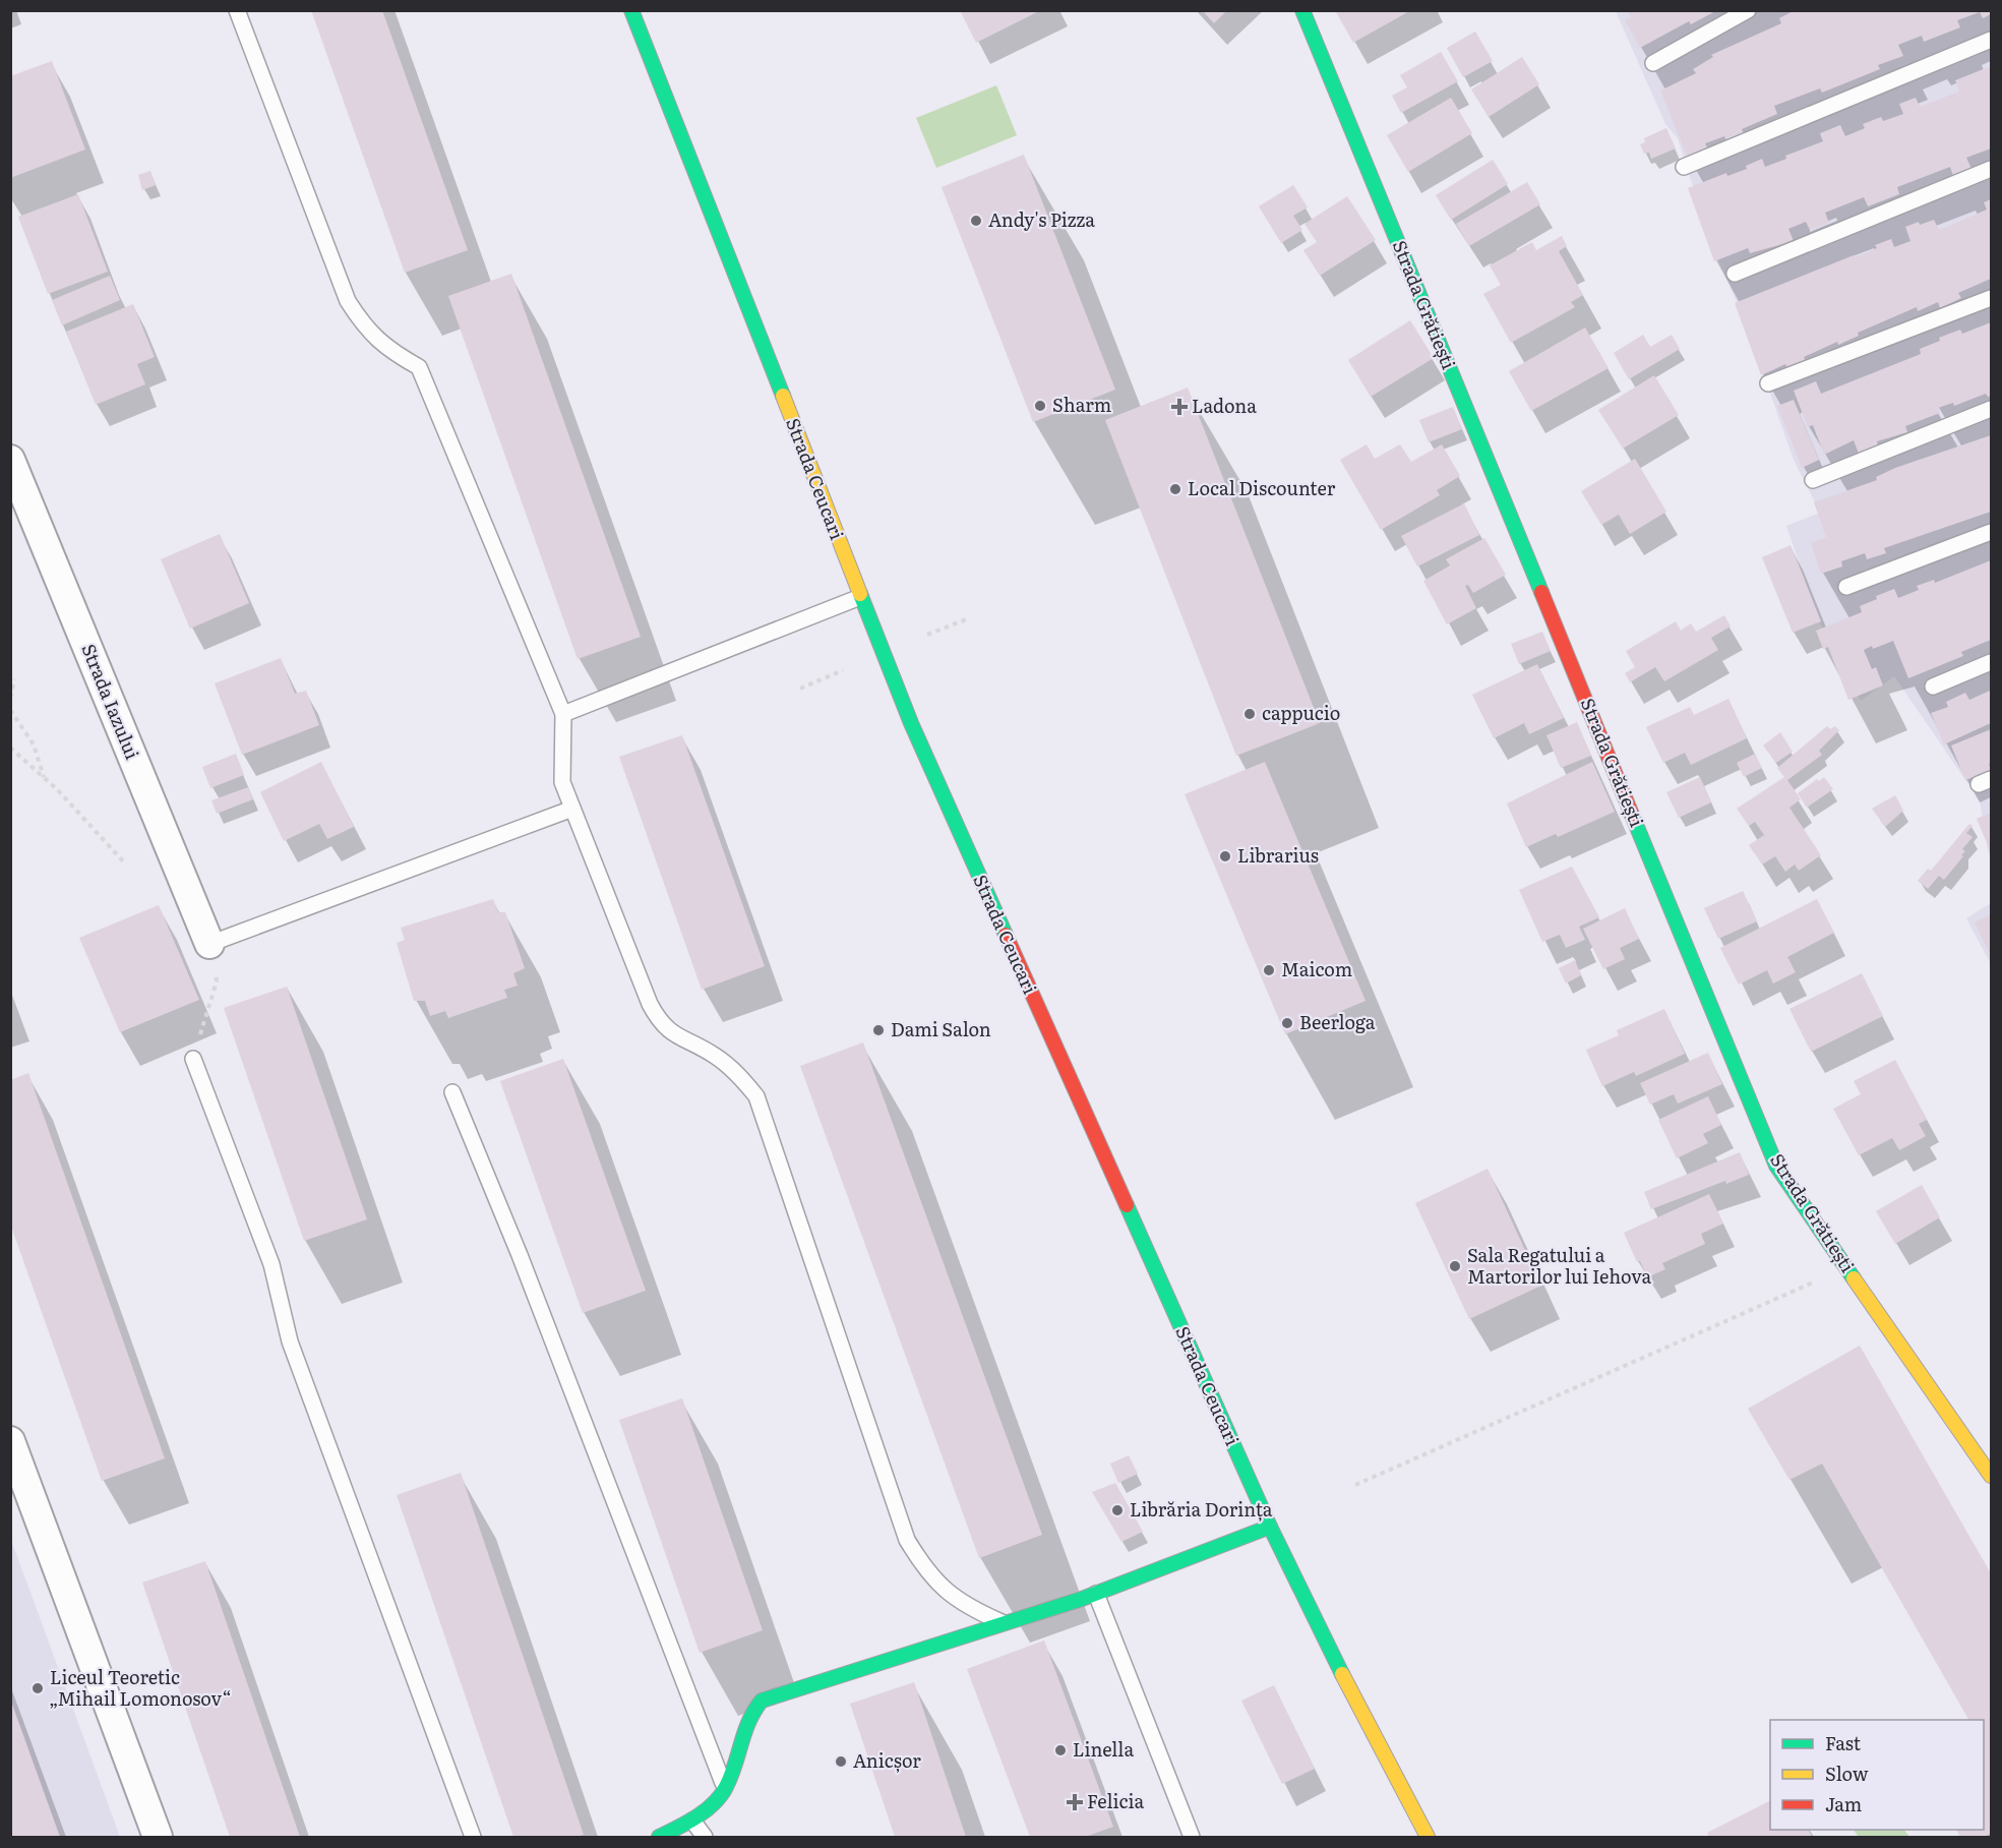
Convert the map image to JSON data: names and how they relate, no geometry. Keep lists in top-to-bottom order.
{
  "streets": {
    "street": ["Strada Grătiești", "Strada Ceucari", "Strada Iazului"]
  },
  "places": {
    "other": [
      "Andy's Pizza",
      "Sharm",
      "Local Discounter",
      "cappucio",
      "Librarius",
      "Maicom",
      "Beerloga",
      "Dami Salon",
      "Sala Regatului a Martorilor lui Iehova",
      "Librăria Dorința",
      "Liceul Teoretic „Mihail Lomonosov“",
      "Linella",
      "Anicșor"
    ],
    "health": ["Ladona", "Felicia"]
  },
  "legend": ["Fast", "Slow", "Jam"]
}
